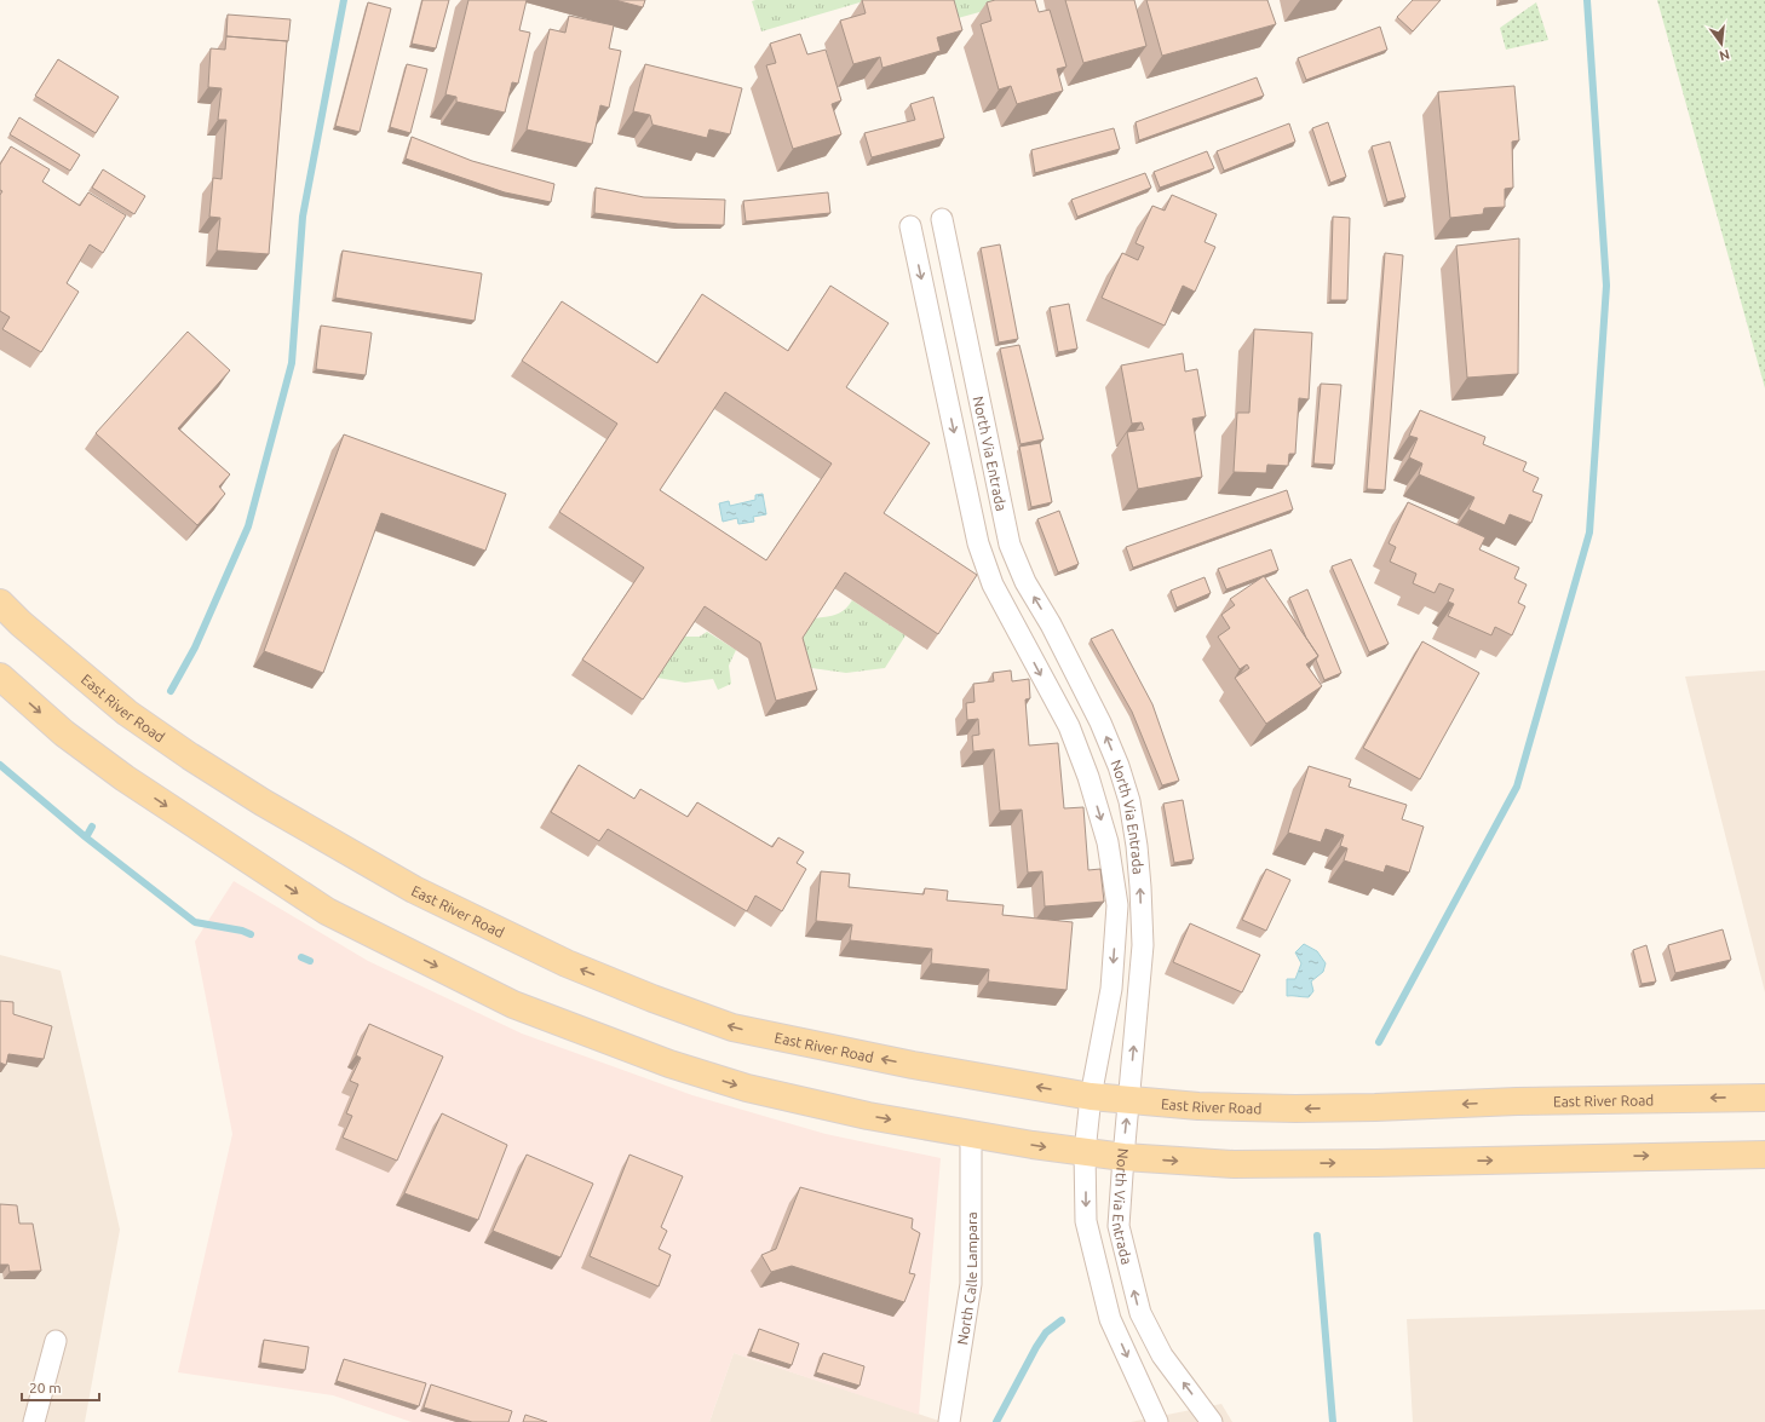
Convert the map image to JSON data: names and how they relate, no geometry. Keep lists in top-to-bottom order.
{
  "streets": {
    "main road": ["East River Road"],
    "street": ["North Via Entrada", "North Calle Lampara"]
  },
  "crossings": [
    ["North Via Entrada", "East River Road"]
  ],
  "scale_bar": "20 m",
  "north": "bottom"
}
